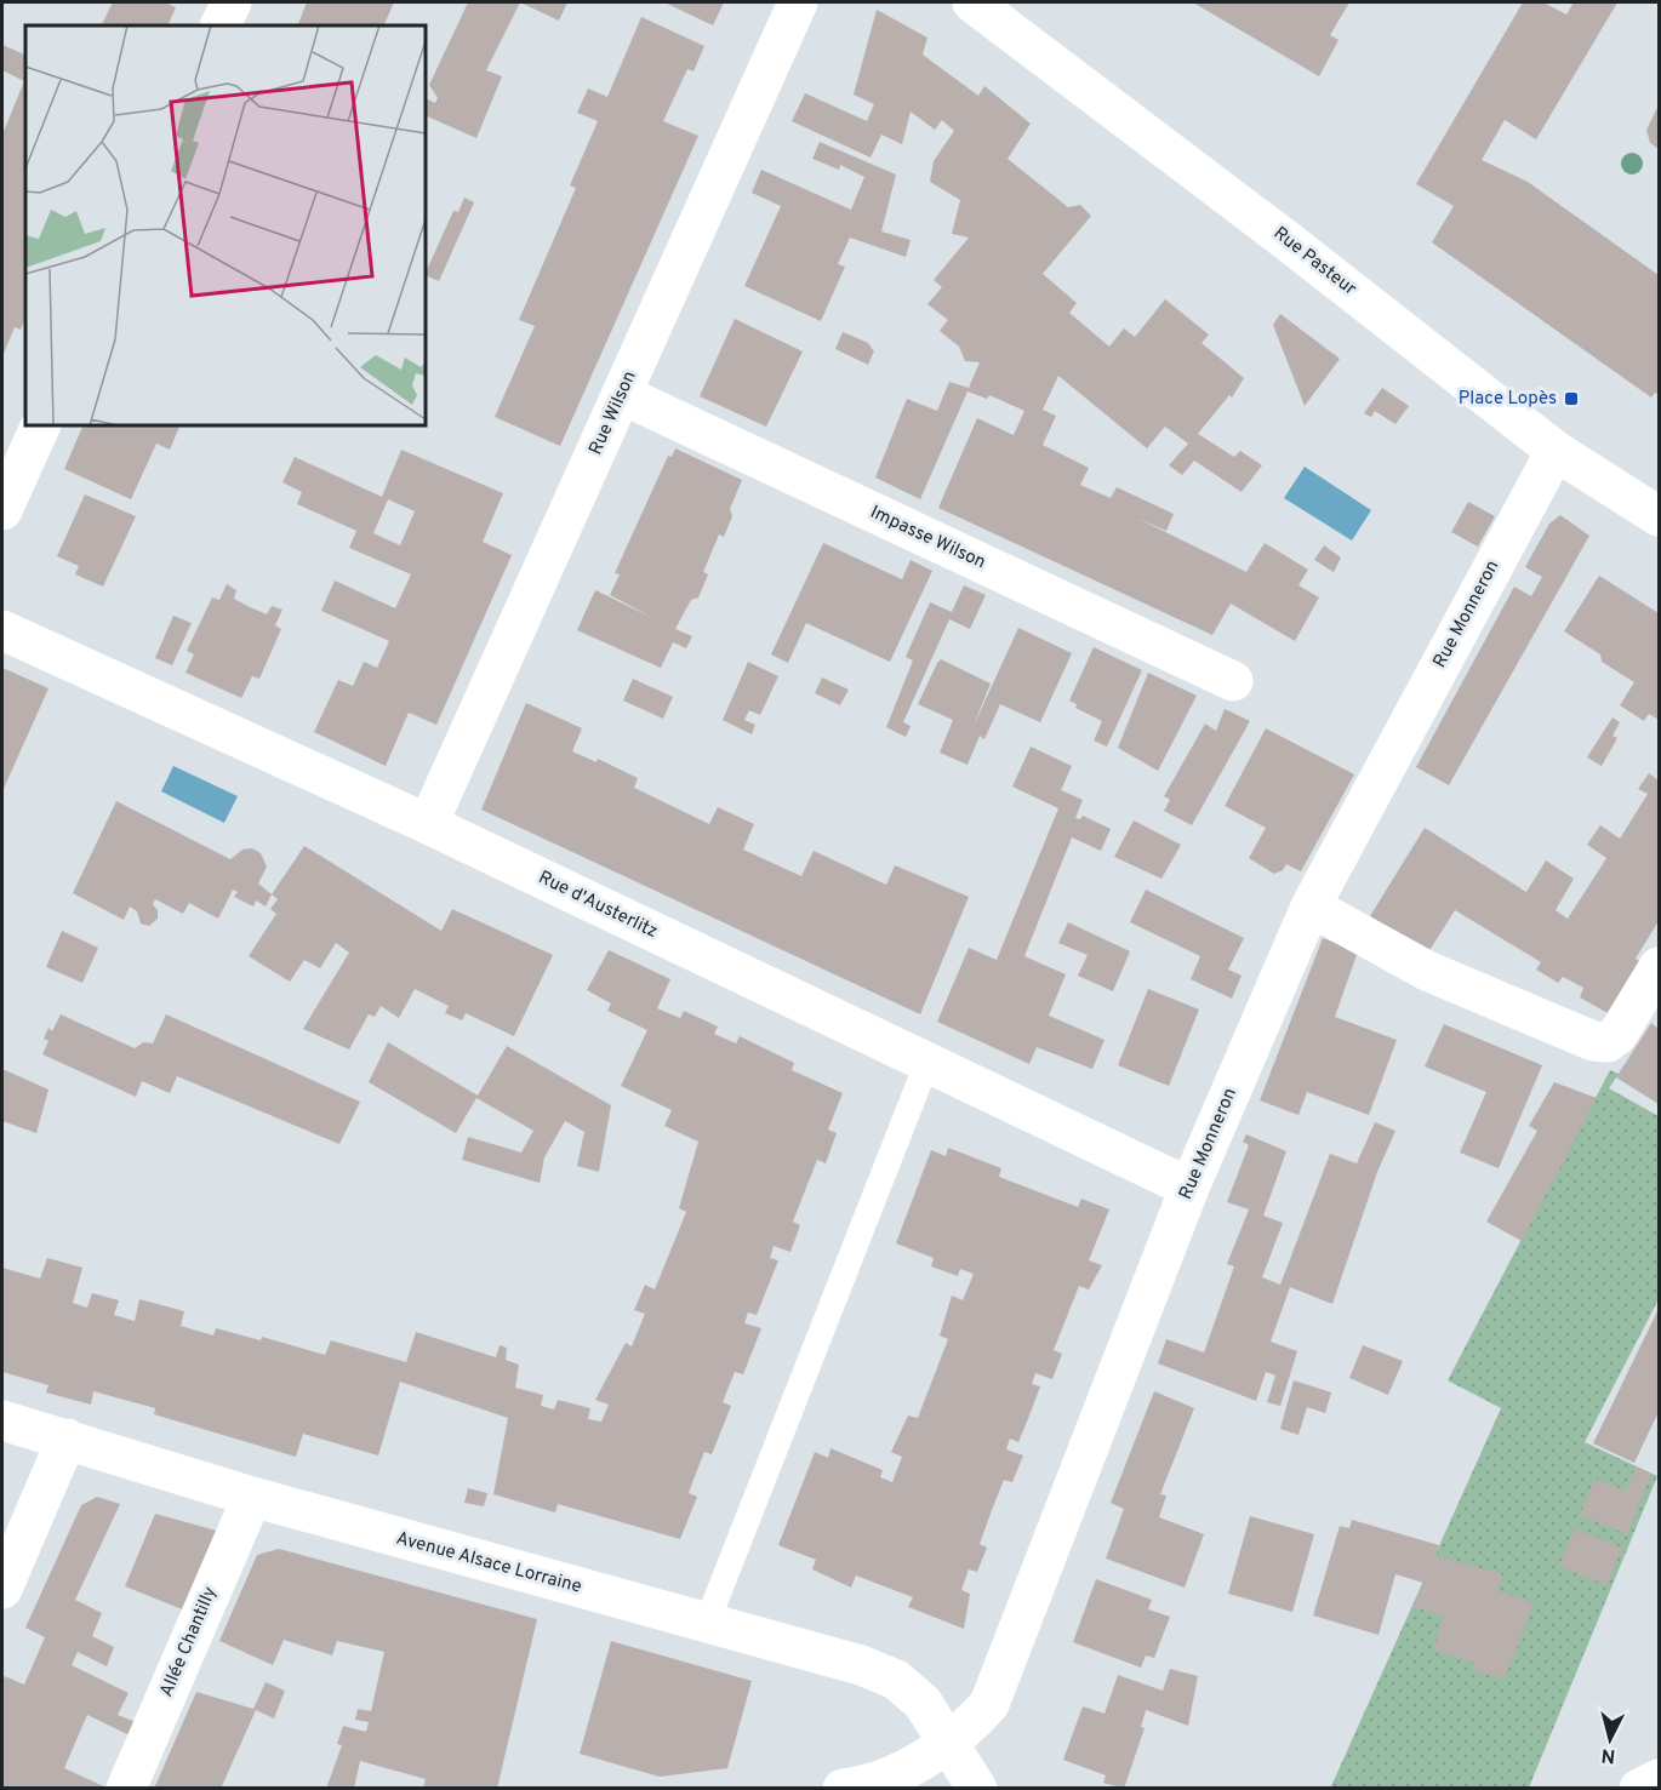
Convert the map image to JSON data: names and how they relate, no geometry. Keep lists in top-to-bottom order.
{
  "streets": {
    "street": [
      "Rue Pasteur",
      "Rue Wilson",
      "Impasse Wilson",
      "Rue Monneron",
      "Rue d'Austerlitz",
      "Avenue Alsace Lorraine",
      "Allée Chantilly"
    ]
  },
  "crossings": [
    ["Rue Pasteur", "Rue Monneron"],
    ["Rue Wilson", "Impasse Wilson"],
    ["Rue Wilson", "Rue d'Austerlitz"],
    ["Rue Monneron", "Rue d'Austerlitz"],
    ["Rue Monneron", "Avenue Alsace Lorraine"],
    ["Avenue Alsace Lorraine", "Allée Chantilly"]
  ],
  "places": {
    "transit": ["Place Lopès"]
  },
  "north": "bottom"
}
